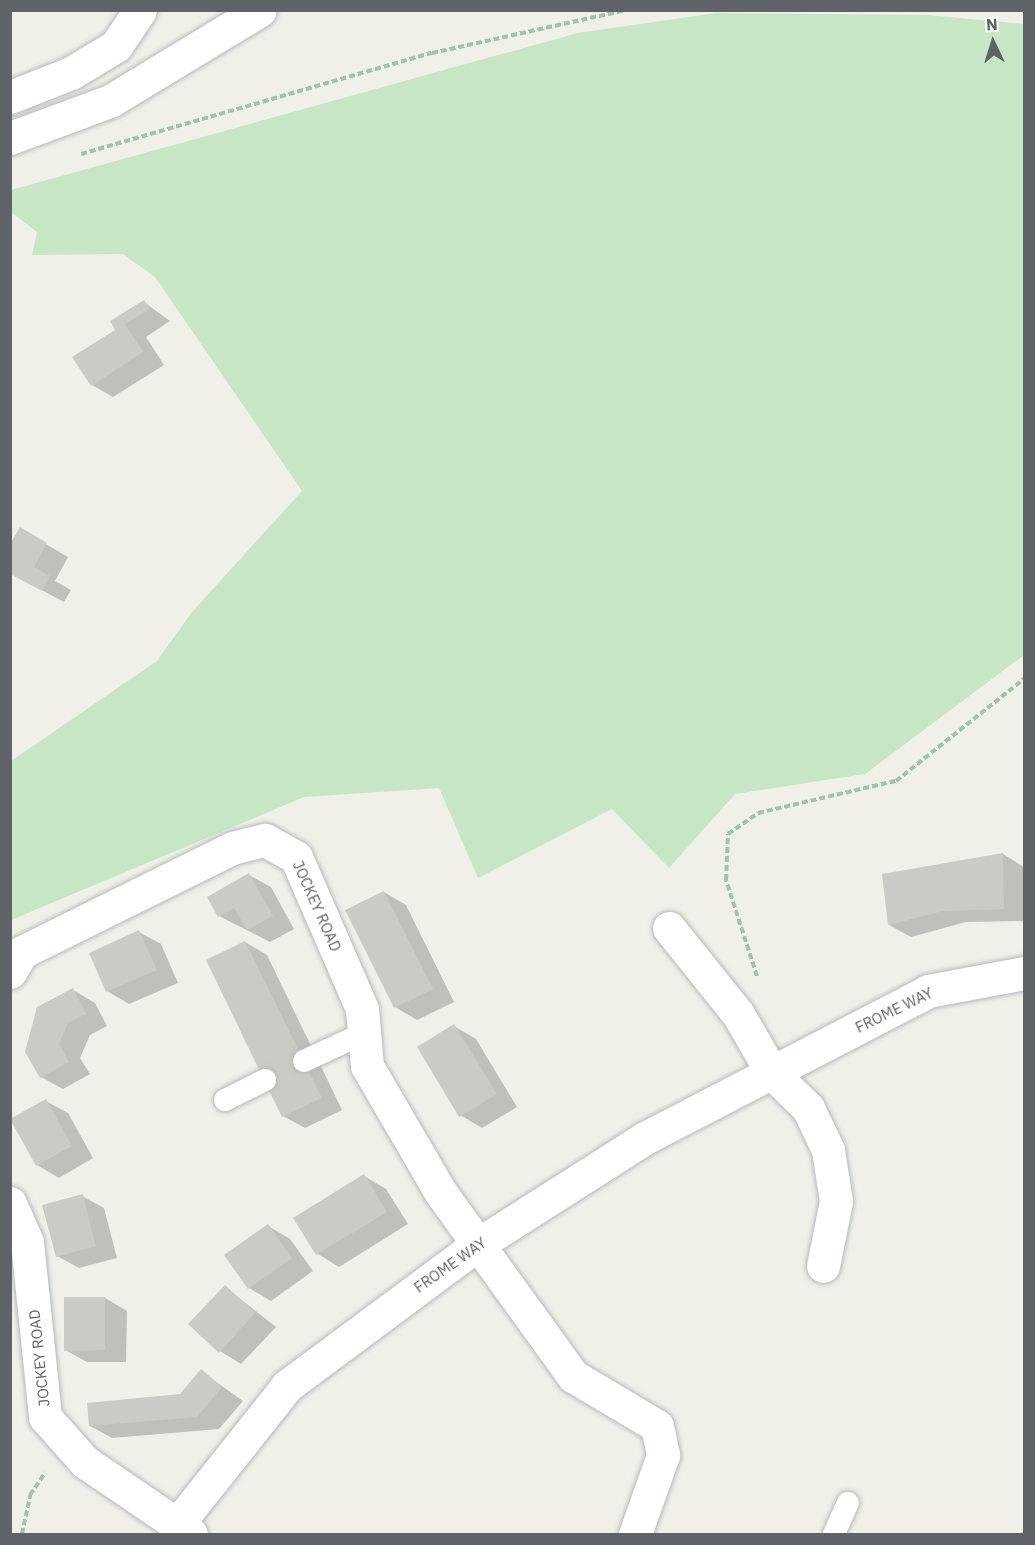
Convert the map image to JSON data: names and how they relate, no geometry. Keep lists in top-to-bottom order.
{
  "streets": {
    "street": ["JOCKEY ROAD", "FROME WAY"]
  },
  "crossings": [
    ["JOCKEY ROAD", "FROME WAY"]
  ],
  "north": "top"
}
